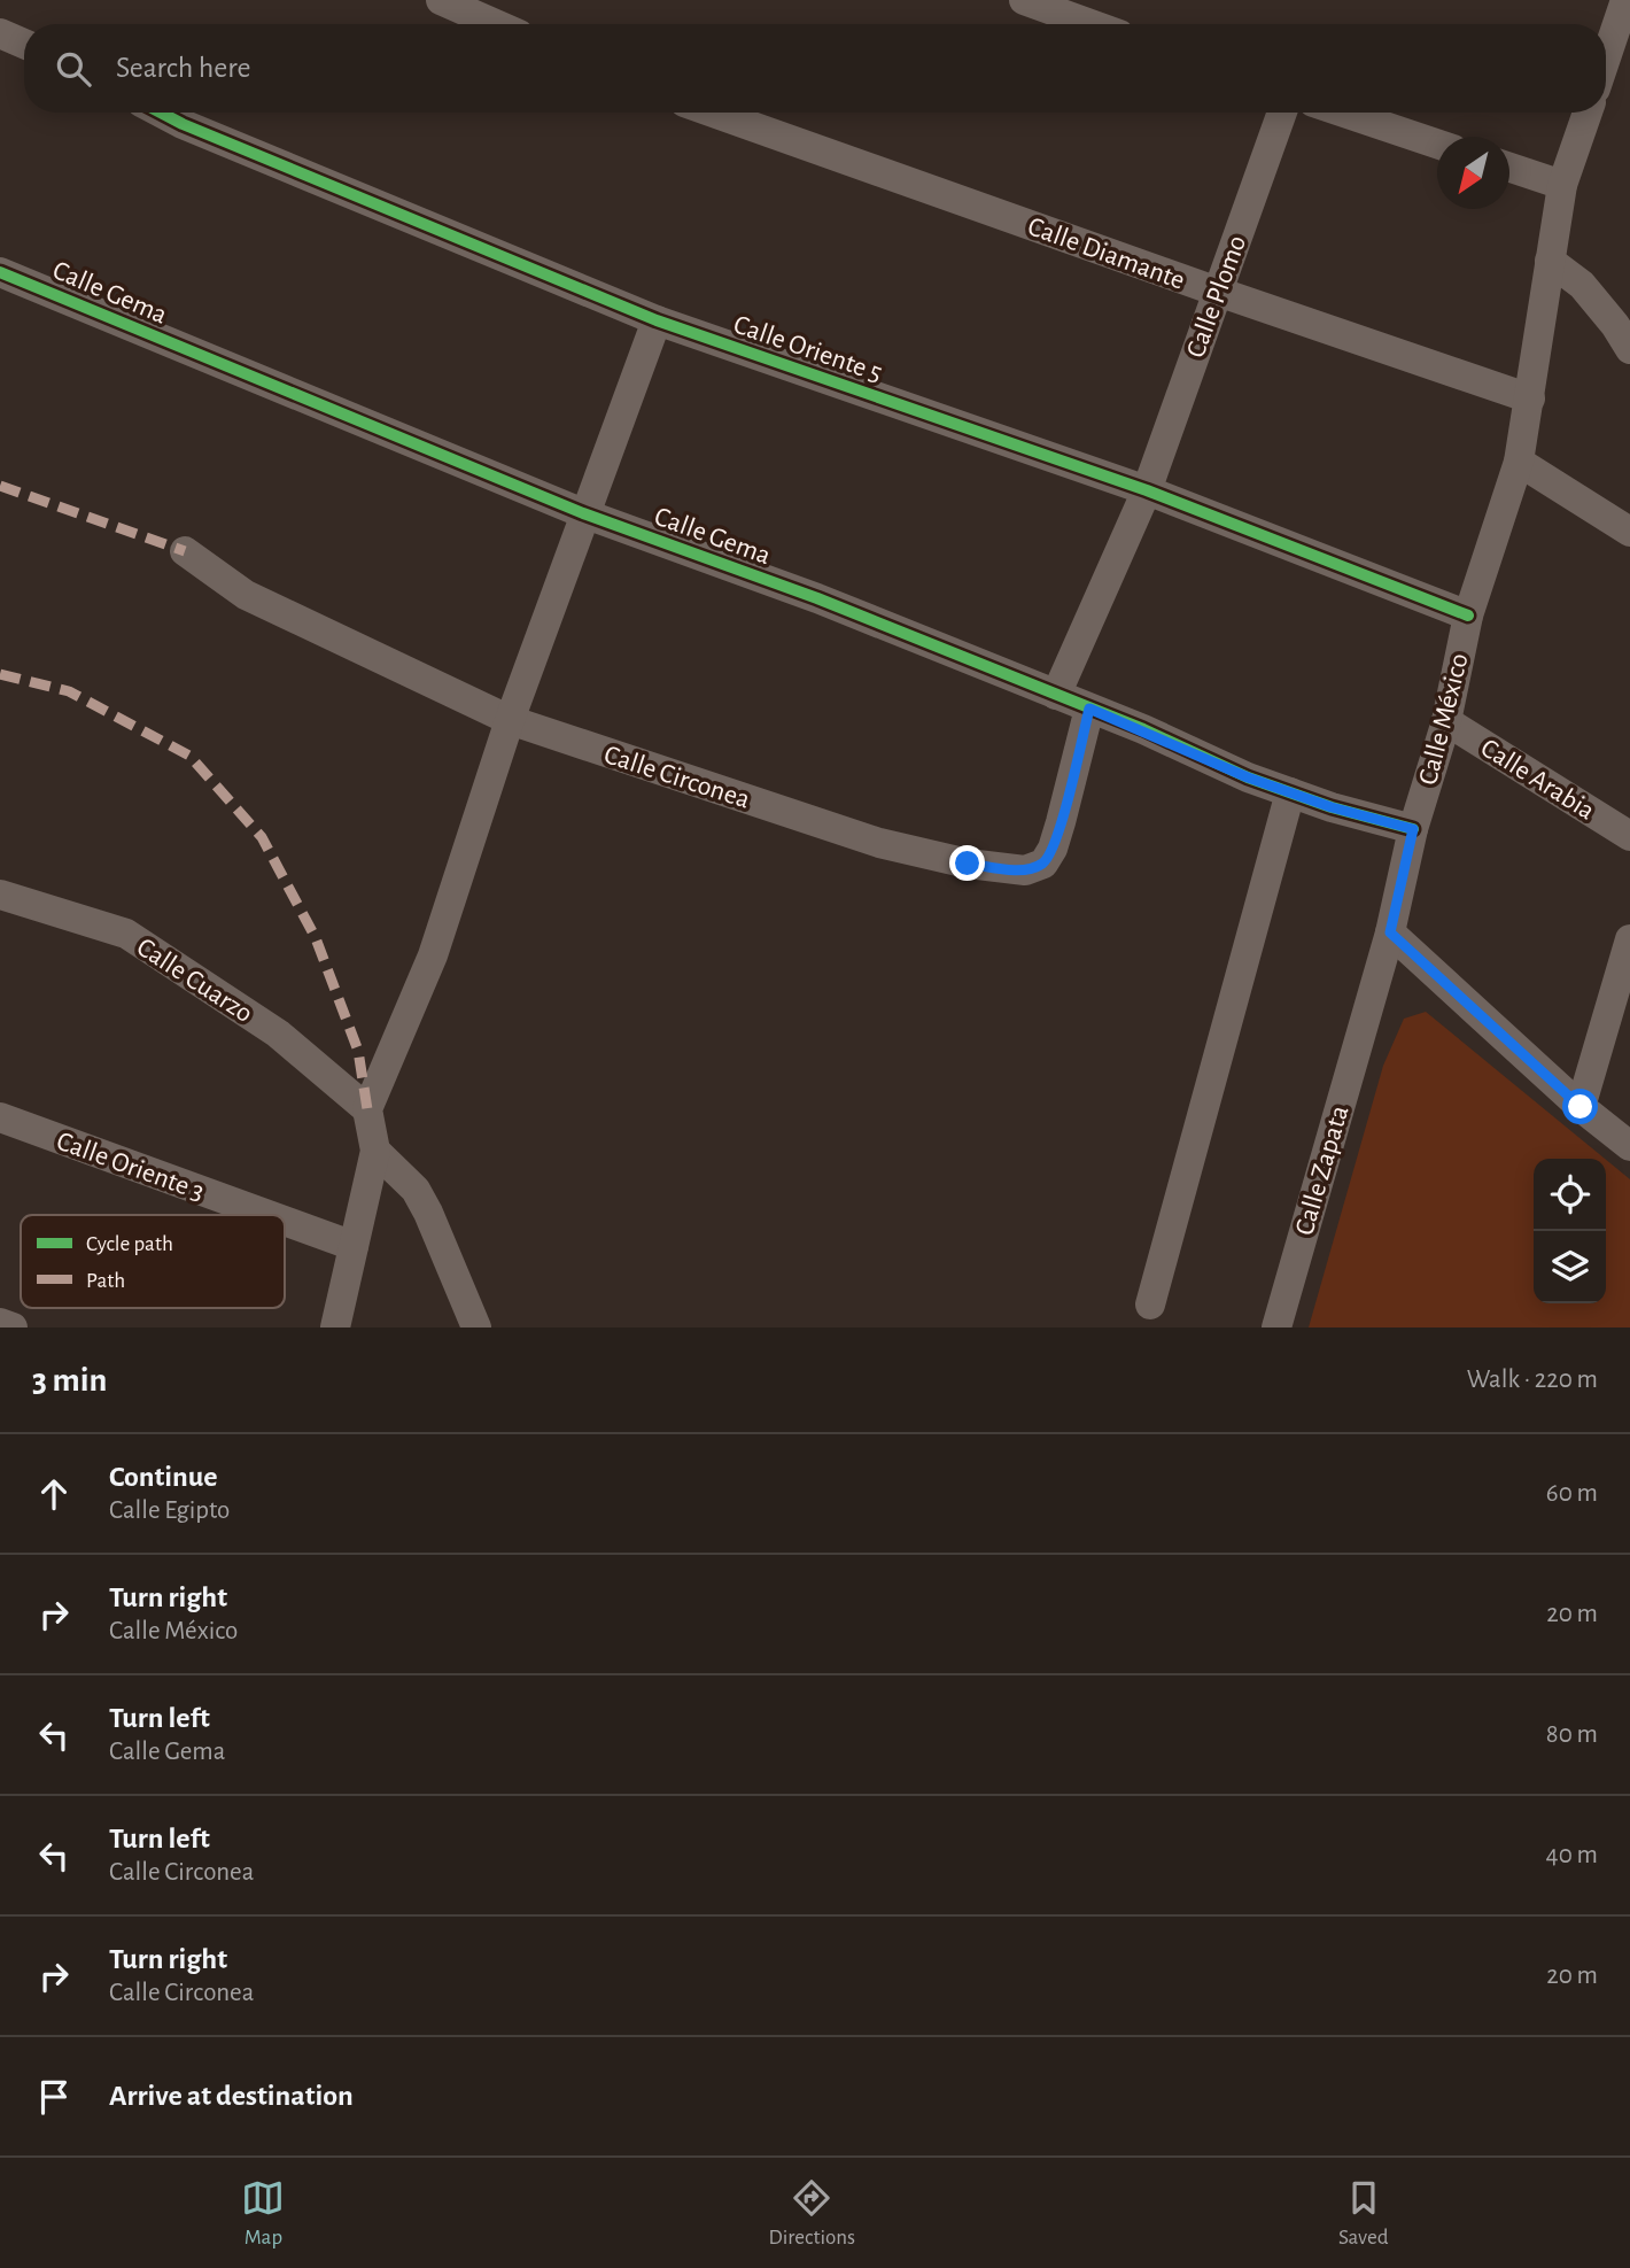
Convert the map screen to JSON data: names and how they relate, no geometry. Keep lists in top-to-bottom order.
{
  "streets": {
    "street": [
      "Calle Diamante",
      "Calle Gema",
      "Calle Plomo",
      "Calle Oriente 5",
      "Calle México",
      "Calle Circonea",
      "Calle Arabia",
      "Calle Cuarzo",
      "Calle Oriente 3",
      "Calle Zapata"
    ]
  },
  "crossings": [
    ["Calle Diamante", "Calle Plomo"],
    ["Calle Diamante", "Calle México"],
    ["Calle Gema", "Calle Plomo"],
    ["Calle Gema", "Calle México"],
    ["Calle Gema", "Calle Circonea"],
    ["Calle Plomo", "Calle Oriente 5"],
    ["Calle Oriente 5", "Calle México"],
    ["Calle México", "Calle Arabia"],
    ["Calle México", "Calle Zapata"]
  ],
  "legend": ["Cycle path", "Path"],
  "north": "bottom left",
  "page": {
    "search": "Search here",
    "heading": ["3 min", "Walk · 220 m"],
    "list": [
      ["Continue", "Calle Egipto", "60 m"],
      ["Turn right", "Calle México", "20 m"],
      ["Turn left", "Calle Gema", "80 m"],
      ["Turn left", "Calle Circonea", "40 m"],
      ["Turn right", "Calle Circonea", "20 m"],
      "Arrive at destination"
    ],
    "nav": ["Map", "Directions", "Saved"]
  }
}
